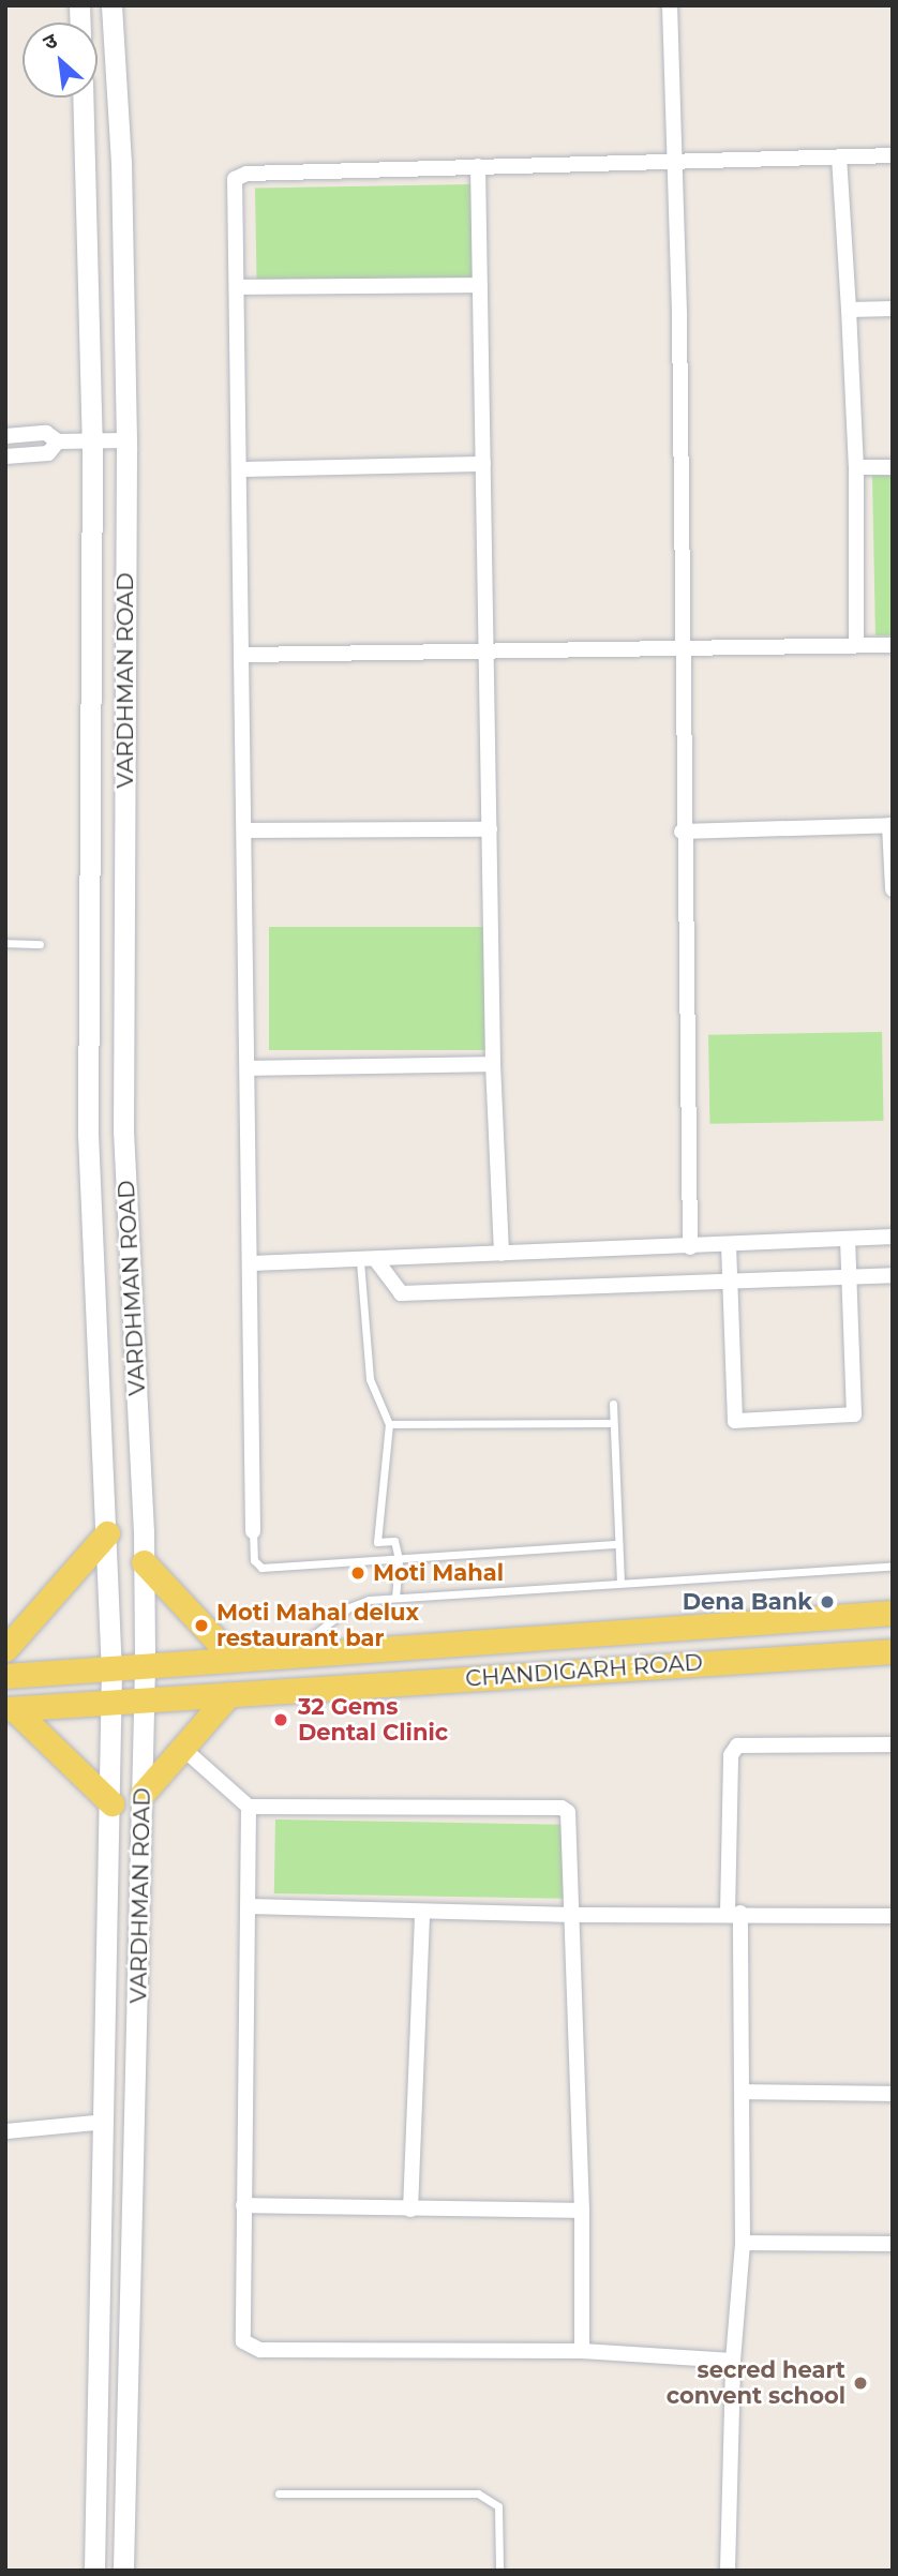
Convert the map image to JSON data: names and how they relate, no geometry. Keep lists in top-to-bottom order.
{
  "streets": {
    "main road": ["CHANDIGARH ROAD"],
    "street": ["VARDHMAN ROAD"]
  },
  "crossings": [
    ["VARDHMAN ROAD", "CHANDIGARH ROAD"]
  ],
  "places": [
    "Moti Mahal",
    "Dena Bank",
    "Moti Mahal delux restaurant bar",
    "32 Gems Dental Clinic",
    "secred heart convent school"
  ],
  "north": "top left"
}
